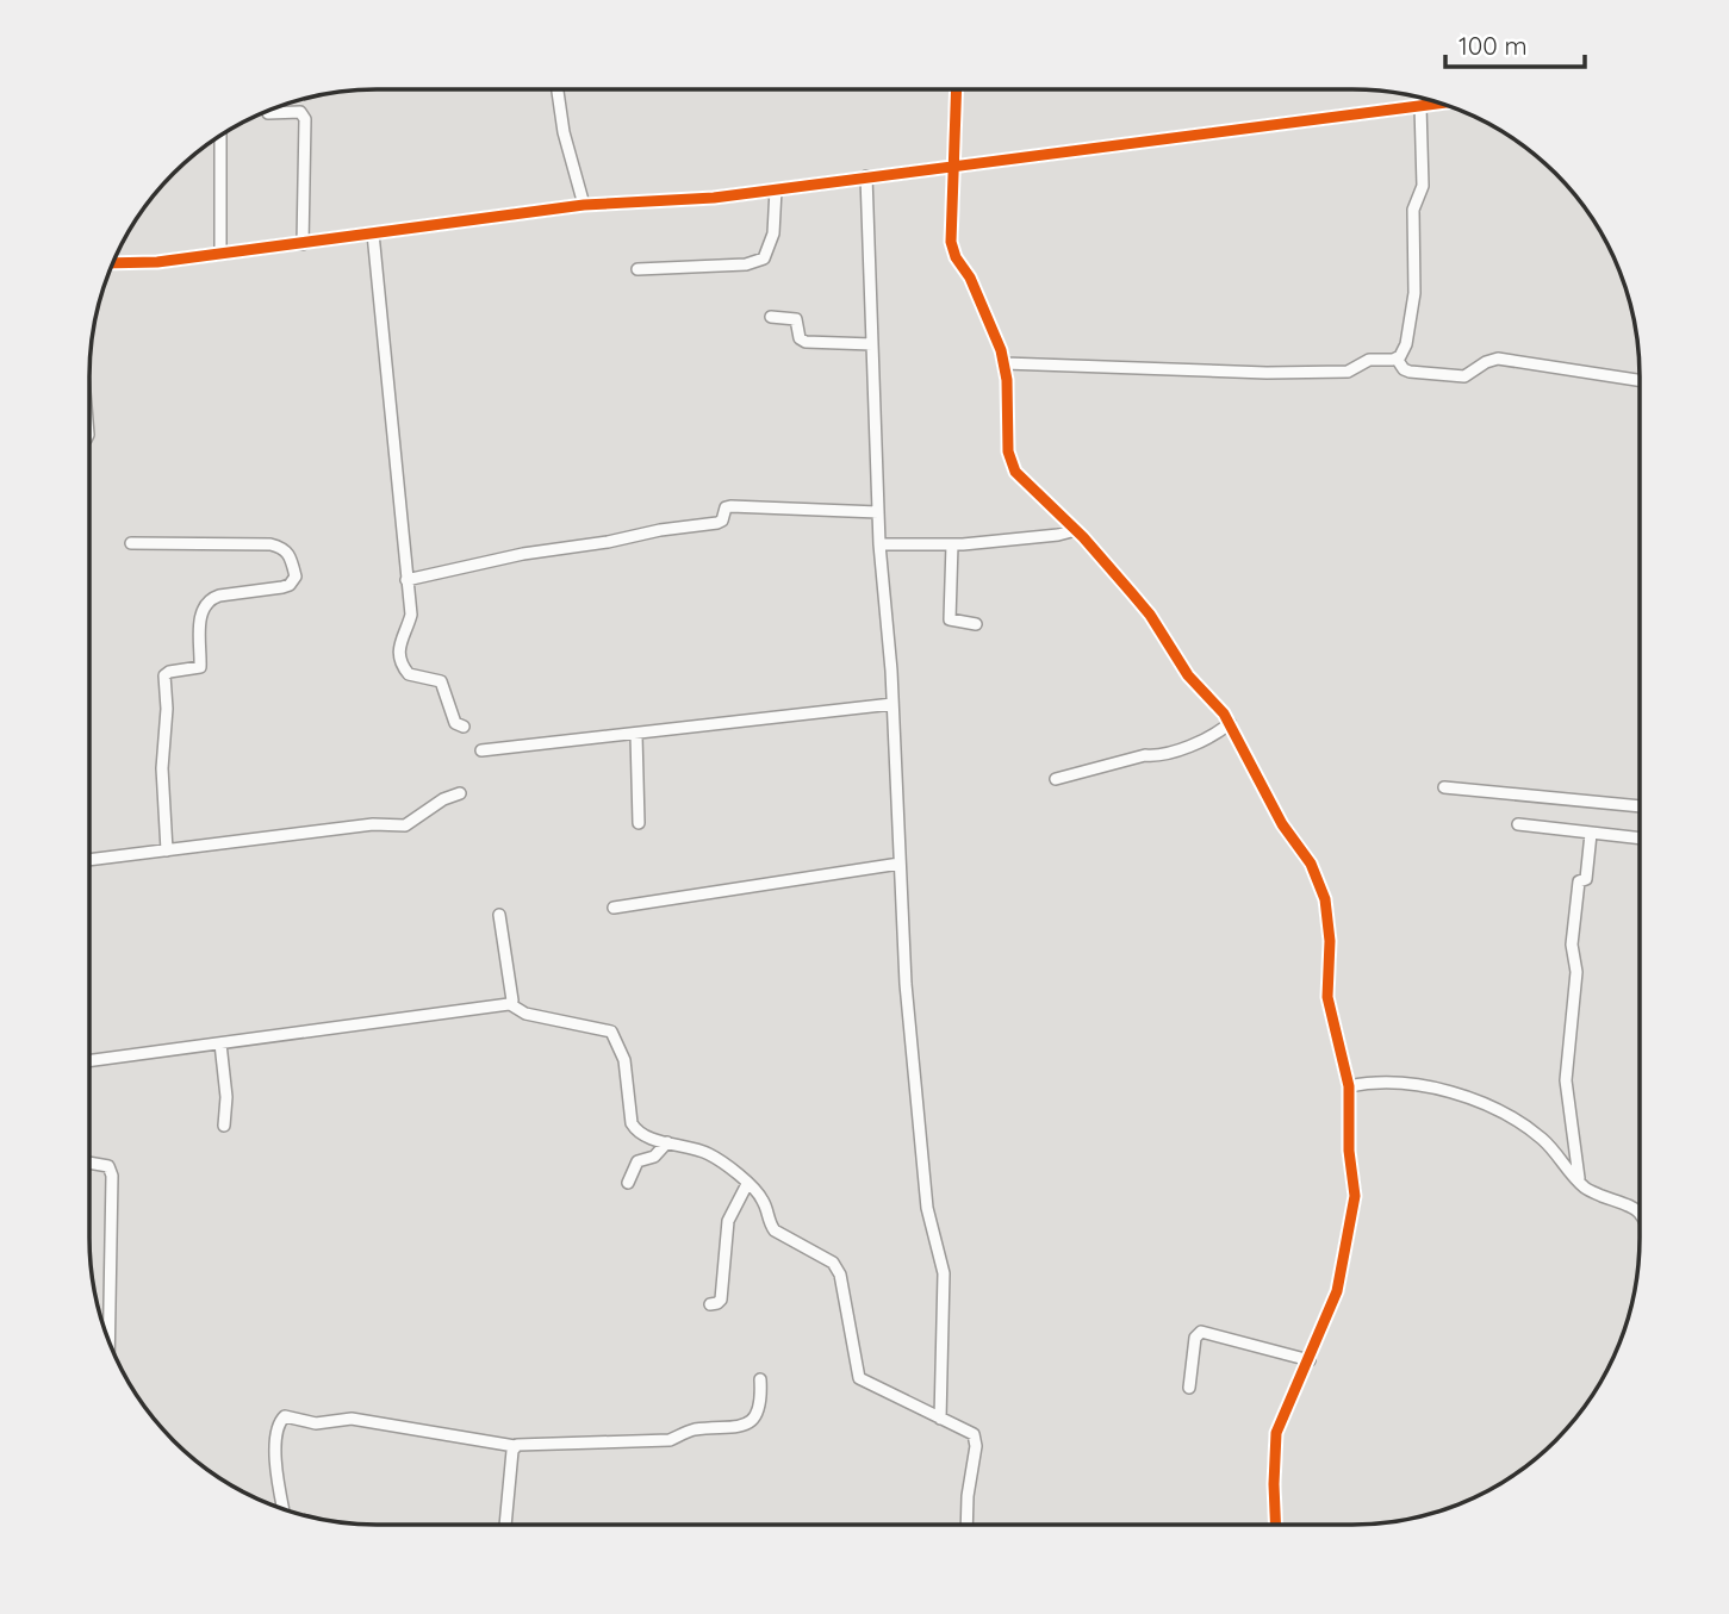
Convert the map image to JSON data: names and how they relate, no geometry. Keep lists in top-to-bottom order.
{
  "scale_bar": "100 m"
}
